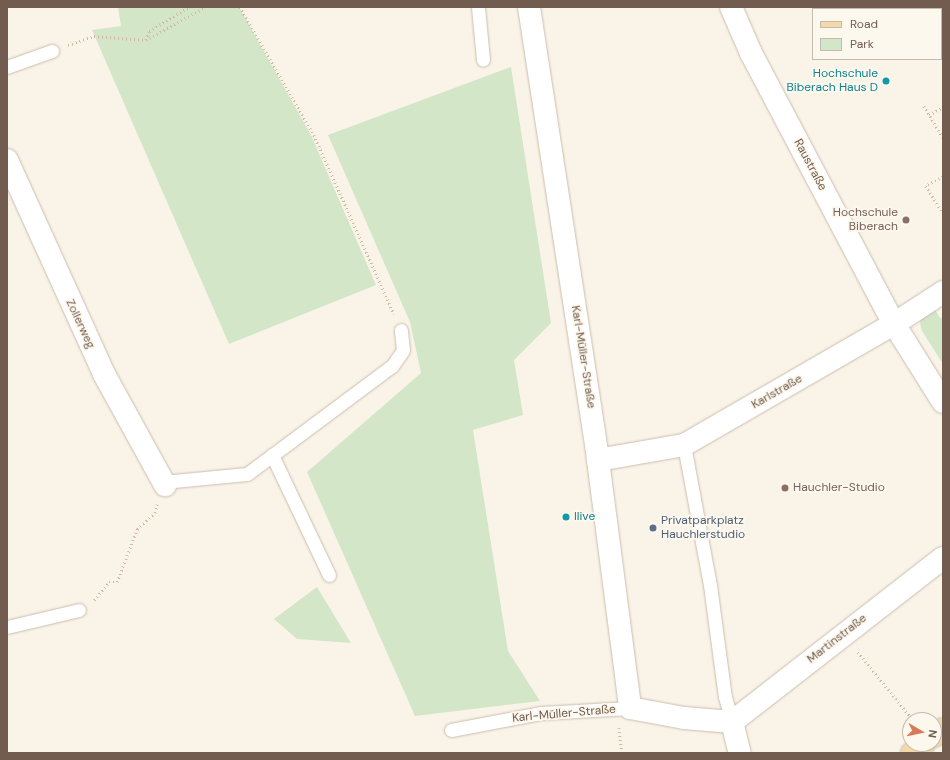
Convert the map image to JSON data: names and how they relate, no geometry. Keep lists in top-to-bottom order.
{
  "streets": {
    "street": [
      "Raustraße",
      "Zollerweg",
      "Karl-Müller-Straße",
      "Karlstraße",
      "Martinstraße"
    ]
  },
  "crossings": [
    ["Raustraße", "Karlstraße"],
    ["Karl-Müller-Straße", "Karlstraße"],
    ["Karl-Müller-Straße", "Martinstraße"]
  ],
  "places": [
    "Hochschule Biberach Haus D",
    "Hochschule Biberach",
    "Hauchler-Studio",
    "Ilive",
    "Privatparkplatz Hauchlerstudio"
  ],
  "legend": ["Road", "Park"],
  "north": "right"
}
